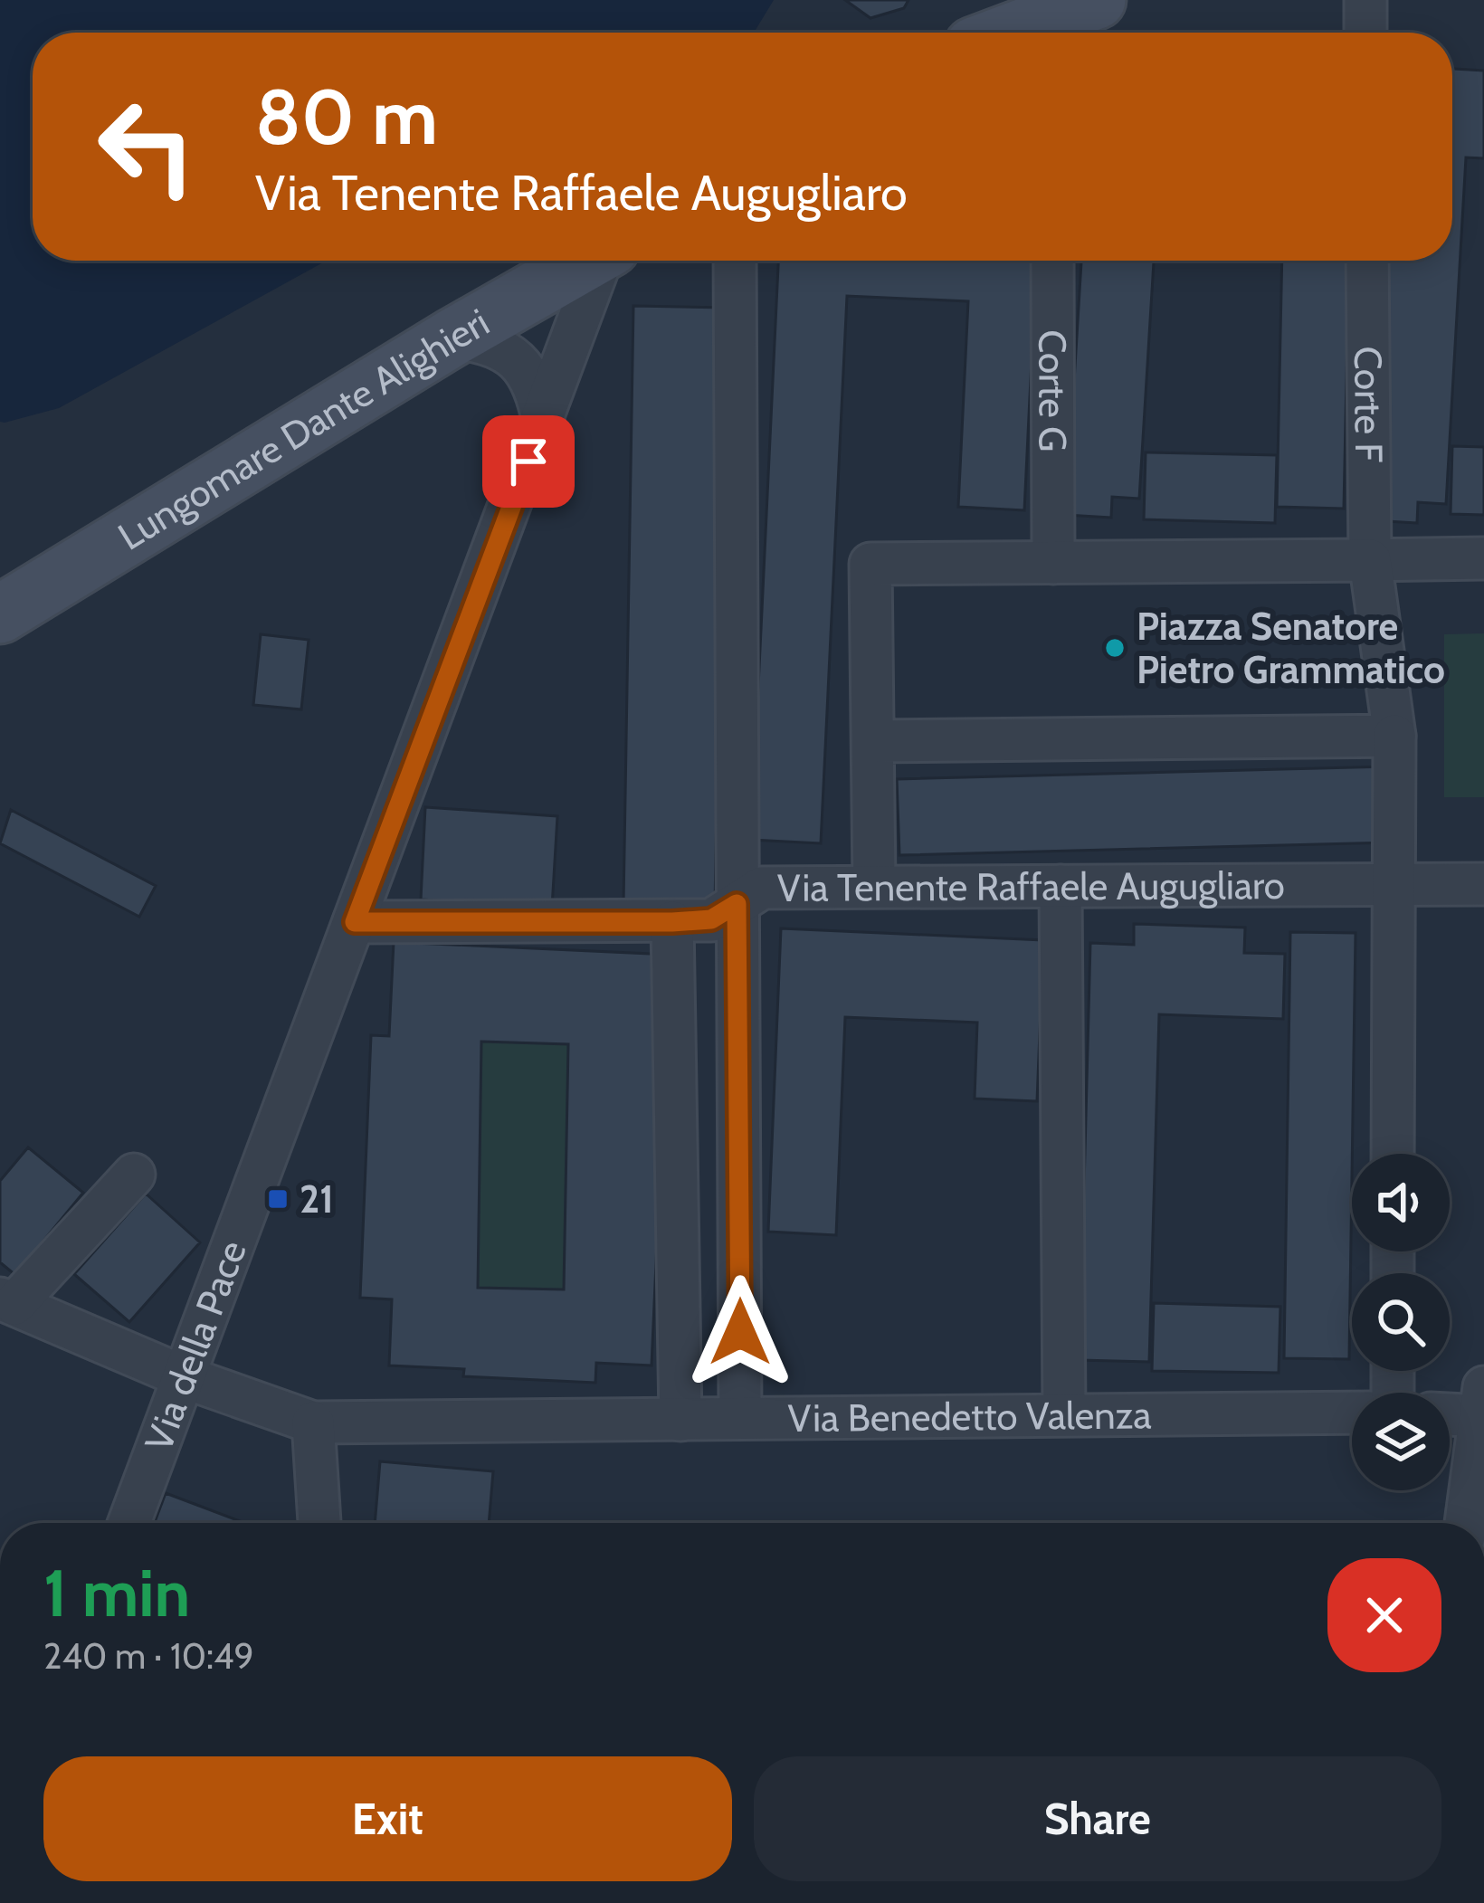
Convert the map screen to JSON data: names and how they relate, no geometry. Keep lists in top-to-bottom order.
{
  "streets": {
    "main road": ["Lungomare Dante Alighieri"],
    "street": [
      "Corte G",
      "Corte F",
      "Via Tenente Raffaele Augugliaro",
      "Via della Pace",
      "Via Benedetto Valenza"
    ]
  },
  "crossings": [
    ["Corte F", "Via Tenente Raffaele Augugliaro"],
    ["Via Tenente Raffaele Augugliaro", "Via della Pace"],
    ["Via della Pace", "Via Benedetto Valenza"]
  ],
  "places": {
    "other": ["Piazza Senatore Pietro Grammatico"],
    "transit": ["21"]
  },
  "page": {
    "turn": ["80 m", "Via Tenente Raffaele Augugliaro"],
    "heading": ["1 min", "240 m · 10:49"],
    "buttons": ["Exit", "Share"]
  }
}
